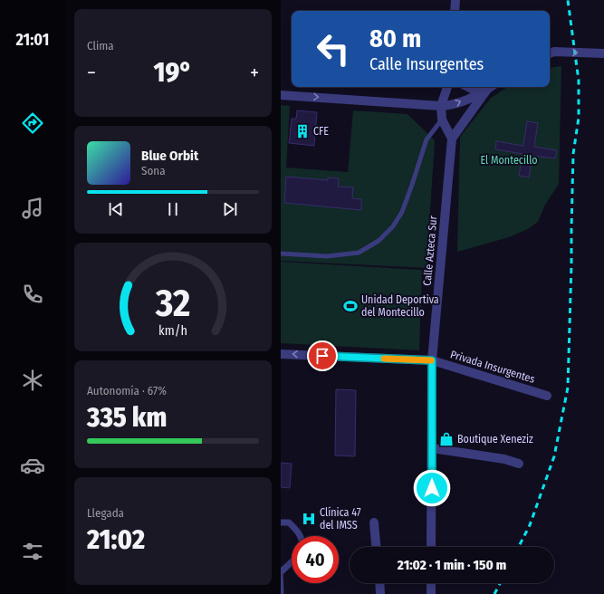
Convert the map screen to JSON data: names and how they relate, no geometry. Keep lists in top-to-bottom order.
{
  "streets": {
    "street": ["Calle Azteca Sur", "Privada Insurgentes"]
  },
  "crossings": [
    ["Calle Azteca Sur", "Privada Insurgentes"]
  ],
  "one_way": ["Privada Insurgentes"],
  "parks": ["El Montecillo"],
  "places": {
    "building": ["CFE"],
    "sports": ["Unidad Deportiva del Montecillo"],
    "shop": ["Boutique Xeneziz"],
    "hospital": ["Clínica 47 del IMSS"]
  },
  "page": {
    "tabs": "21:01",
    "tile": [
      "Clima",
      ["Autonomía · 67%", "335 km"],
      ["Llegada", "21:02"]
    ],
    "turn": ["80 m", "Calle Insurgentes"],
    "heat": ["−", "19°", "+"],
    "song": ["Blue Orbit", "Sona"],
    "limit": "40",
    "trip": "21:02 · 1 min · 150 m",
    "gauge": ["32", "km/h"]
  }
}
